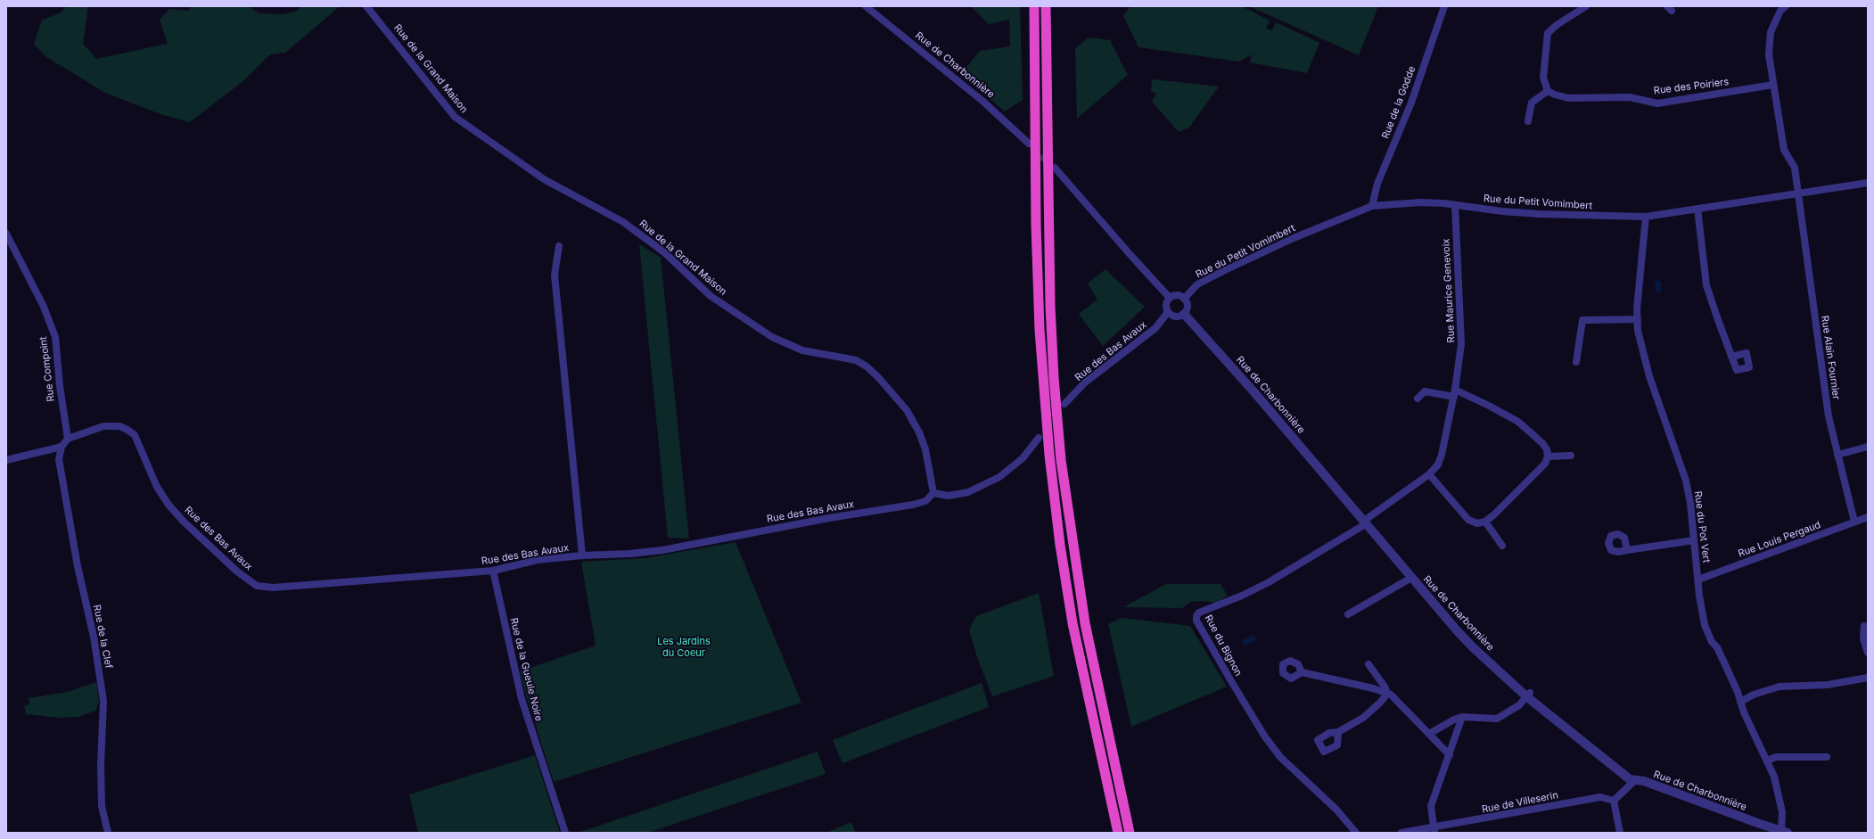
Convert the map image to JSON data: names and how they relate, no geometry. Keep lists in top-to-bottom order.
{
  "streets": {
    "street": [
      "Rue de Charbonnière",
      "Rue de la Grand Maison",
      "Rue des Poiriers",
      "Rue de la Godde",
      "Rue du Petit Vomimbert",
      "Rue Maurice Genevoix",
      "Rue des Bas Avaux",
      "Rue Alain Fournier",
      "Rue Compoint",
      "Rue du Pot Vert",
      "Rue Louis Pergaud",
      "Rue de la Clef",
      "Rue du Bignon",
      "Rue de la Gueule Noire",
      "Rue de Villeserin"
    ]
  },
  "crossings": [
    ["Rue de Charbonnière", "Rue du Petit Vomimbert"],
    ["Rue de Charbonnière", "Rue Maurice Genevoix"],
    ["Rue de Charbonnière", "Rue des Bas Avaux"],
    ["Rue de Charbonnière", "Rue du Pot Vert"],
    ["Rue de Charbonnière", "Rue du Bignon"],
    ["Rue de la Grand Maison", "Rue des Bas Avaux"],
    ["Rue des Poiriers", "Rue Alain Fournier"],
    ["Rue de la Godde", "Rue du Petit Vomimbert"],
    ["Rue du Petit Vomimbert", "Rue Maurice Genevoix"],
    ["Rue du Petit Vomimbert", "Rue des Bas Avaux"],
    ["Rue du Petit Vomimbert", "Rue Alain Fournier"],
    ["Rue du Petit Vomimbert", "Rue du Pot Vert"],
    ["Rue Maurice Genevoix", "Rue du Bignon"],
    ["Rue des Bas Avaux", "Rue Compoint"],
    ["Rue des Bas Avaux", "Rue de la Gueule Noire"],
    ["Rue Alain Fournier", "Rue Louis Pergaud"],
    ["Rue du Pot Vert", "Rue Louis Pergaud"]
  ],
  "parks": ["Les Jardins du Coeur"]
}
